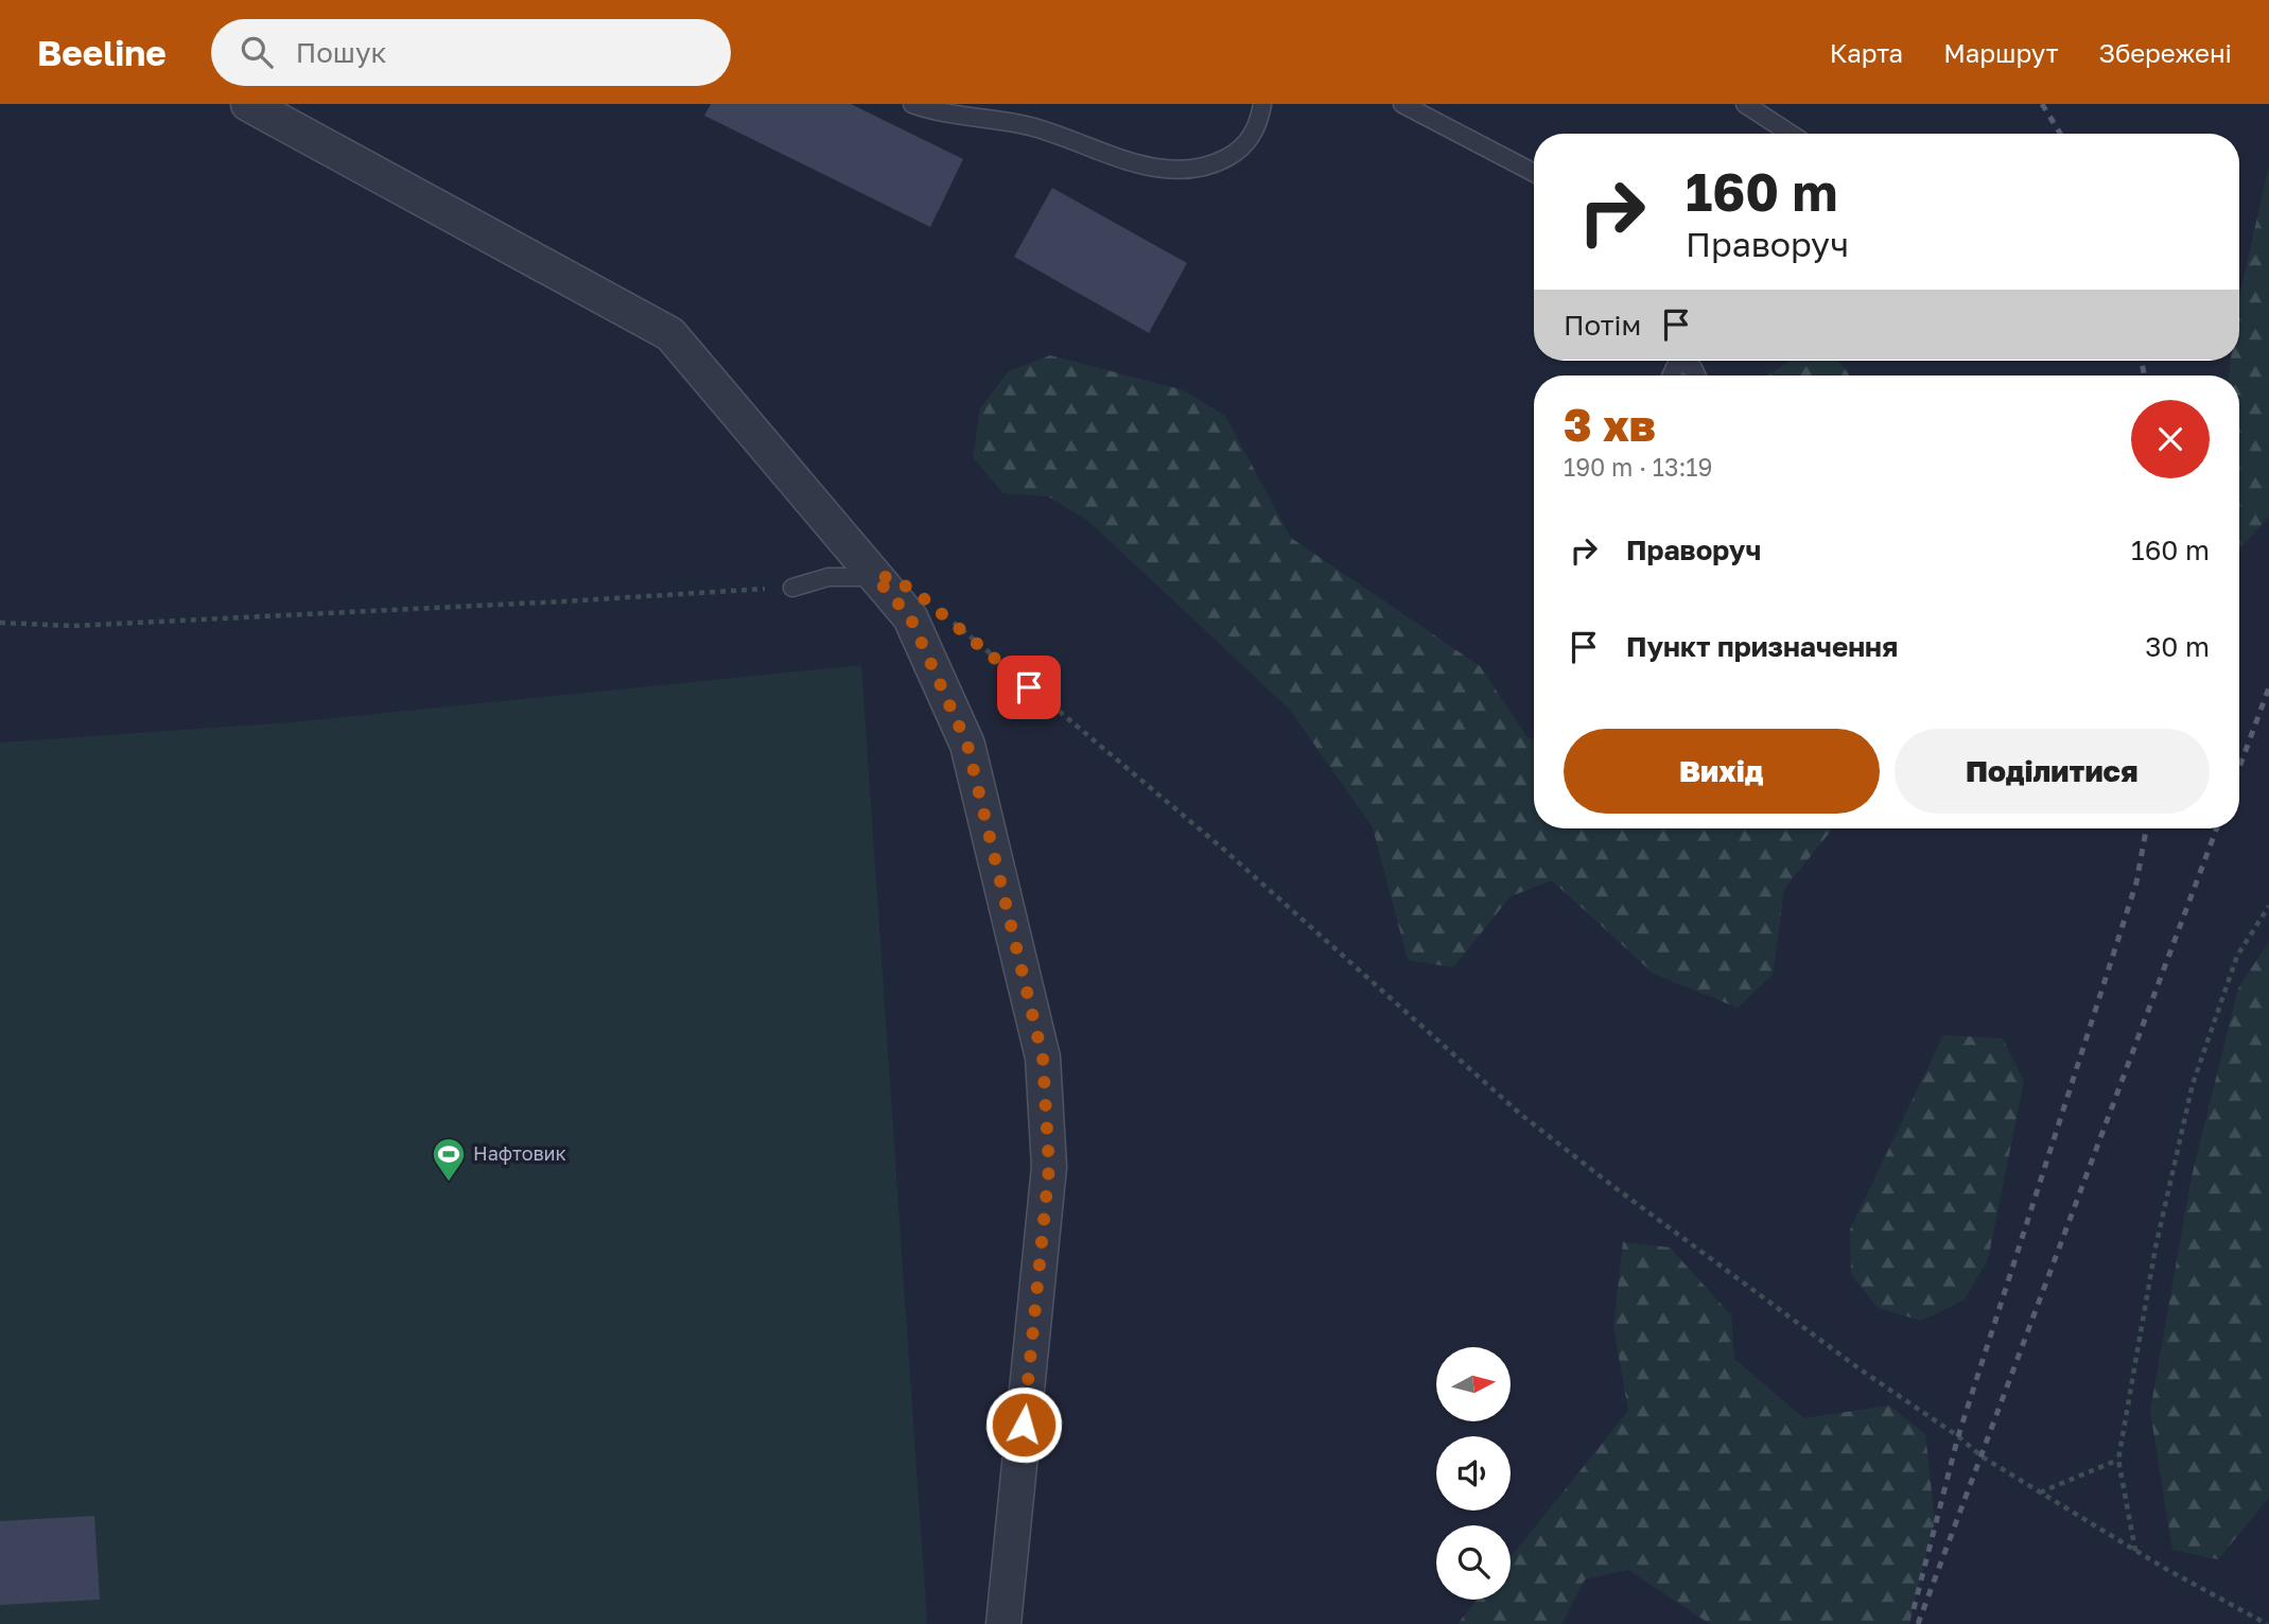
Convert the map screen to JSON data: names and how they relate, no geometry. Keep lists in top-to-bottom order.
{
  "places": {
    "sports": ["Нафтовик"]
  },
  "north": "right",
  "page": {
    "header": "Beeline",
    "search": "Пошук",
    "nav": ["Карта", "Маршрут", "Збережені"],
    "turn": ["160 m", "Праворуч"],
    "then": "Потім",
    "heading": ["3 хв", "190 m · 13:19"],
    "list": [
      {
        "name": "Праворуч",
        "value": "160 m"
      },
      {
        "name": "Пункт призначення",
        "value": "30 m"
      }
    ],
    "buttons": ["Вихід", "Поділитися"]
  }
}
